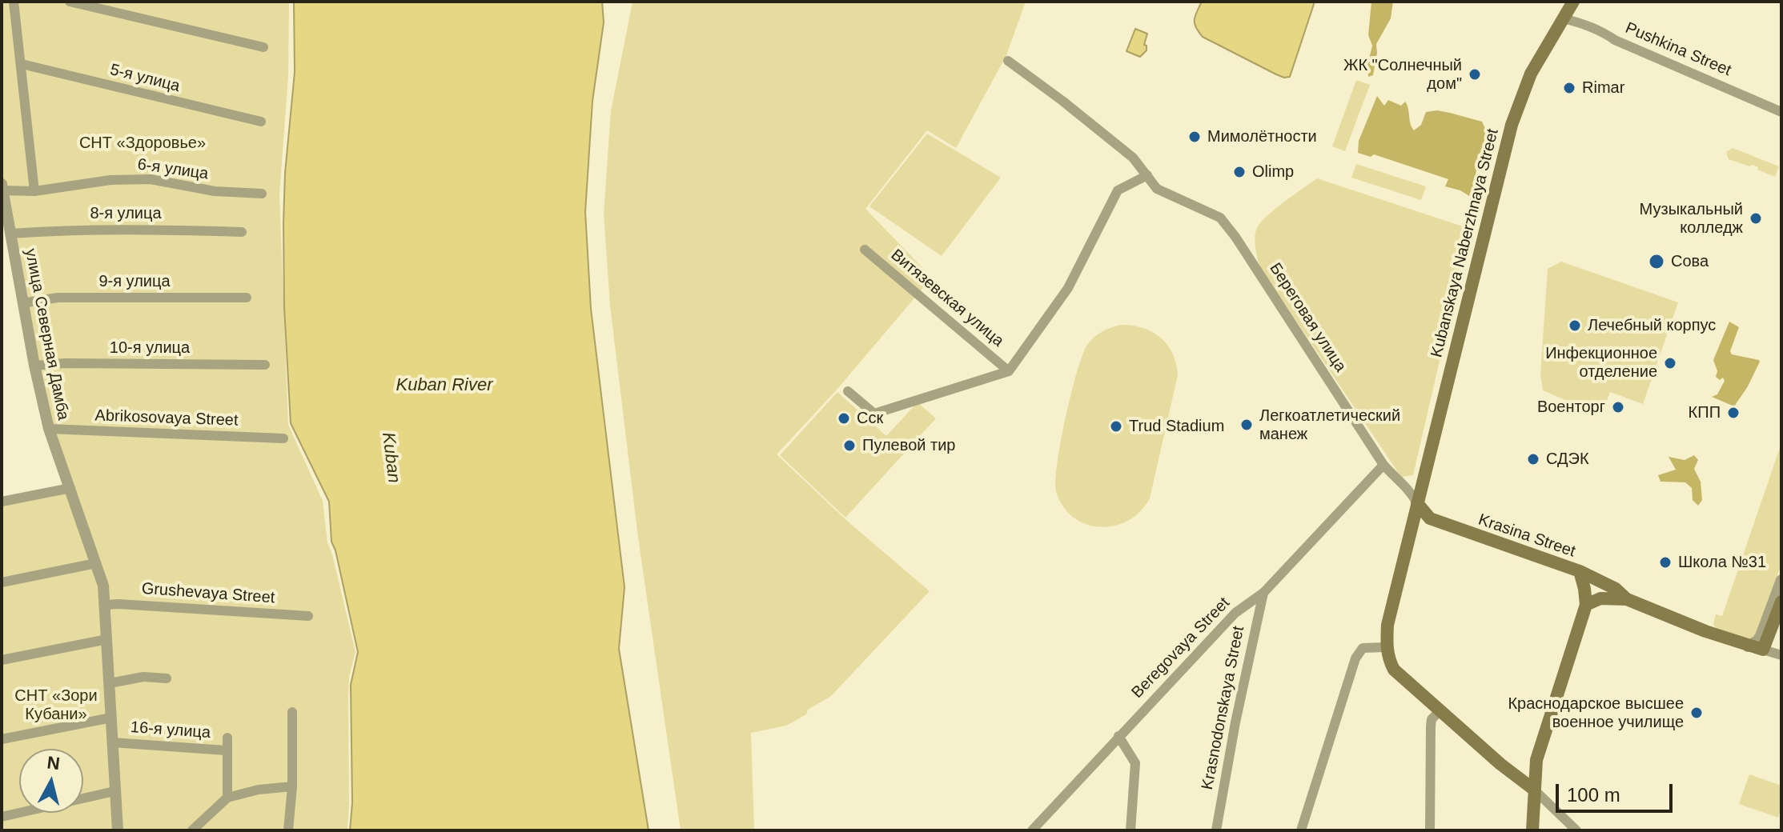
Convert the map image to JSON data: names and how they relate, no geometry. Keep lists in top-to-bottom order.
{
  "streets": {
    "main road": ["Kubanskaya Naberzhnaya Street", "Krasina Street"],
    "street": [
      "Pushkina Street",
      "5-я улица",
      "6-я улица",
      "8-я улица",
      "9-я улица",
      "Витязевская улица",
      "Береговая улица",
      "улица Северная Дамба",
      "10-я улица",
      "Abrikosovaya Street",
      "Grushevaya Street",
      "Beregovaya Street",
      "Krasnodonskaya Street",
      "16-я улица"
    ]
  },
  "crossings": [
    ["Pushkina Street", "Kubanskaya Naberzhnaya Street"],
    ["6-я улица", "улица Северная Дамба"],
    ["8-я улица", "улица Северная Дамба"],
    ["Kubanskaya Naberzhnaya Street", "Береговая улица"],
    ["Kubanskaya Naberzhnaya Street", "Krasina Street"],
    ["9-я улица", "улица Северная Дамба"],
    ["Береговая улица", "Krasina Street"],
    ["Береговая улица", "Beregovaya Street"],
    ["улица Северная Дамба", "10-я улица"],
    ["улица Северная Дамба", "Abrikosovaya Street"],
    ["улица Северная Дамба", "Grushevaya Street"],
    ["улица Северная Дамба", "16-я улица"],
    ["Beregovaya Street", "Krasnodonskaya Street"]
  ],
  "water": ["Kuban River", "Kuban"],
  "parks": ["СНТ «Здоровье»", "СНТ «Зори Кубани»"],
  "places": [
    "ЖК \"Солнечный дом\"",
    "Rimar",
    "Мимолётности",
    "Olimp",
    "Музыкальный колледж",
    "Сова",
    "Лечебный корпус",
    "Инфекционное отделение",
    "Военторг",
    "КПП",
    "Сск",
    "Легкоатлетический манеж",
    "Trud Stadium",
    "Пулевой тир",
    "СДЭК",
    "Школа №31",
    "Краснодарское высшее военное училище"
  ],
  "scale_bar": "100 m",
  "north": "top"
}
